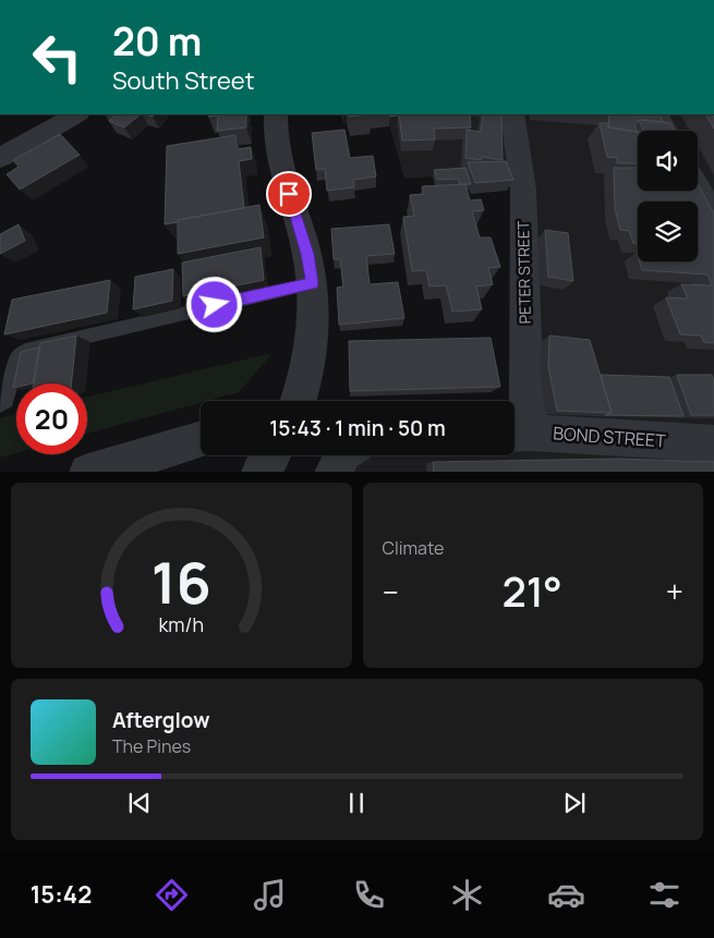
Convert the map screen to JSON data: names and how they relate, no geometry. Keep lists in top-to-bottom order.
{
  "streets": {
    "street": ["PETER STREET", "BOND STREET"]
  },
  "crossings": [
    ["PETER STREET", "BOND STREET"]
  ],
  "page": {
    "turn": ["20 m", "South Street"],
    "limit": "20",
    "trip": "15:43 · 1 min · 50 m",
    "tile": "Climate",
    "heat": ["−", "21°", "+"],
    "song": ["Afterglow", "The Pines"],
    "tabs": "15:42",
    "gauge": ["16", "km/h"]
  }
}
